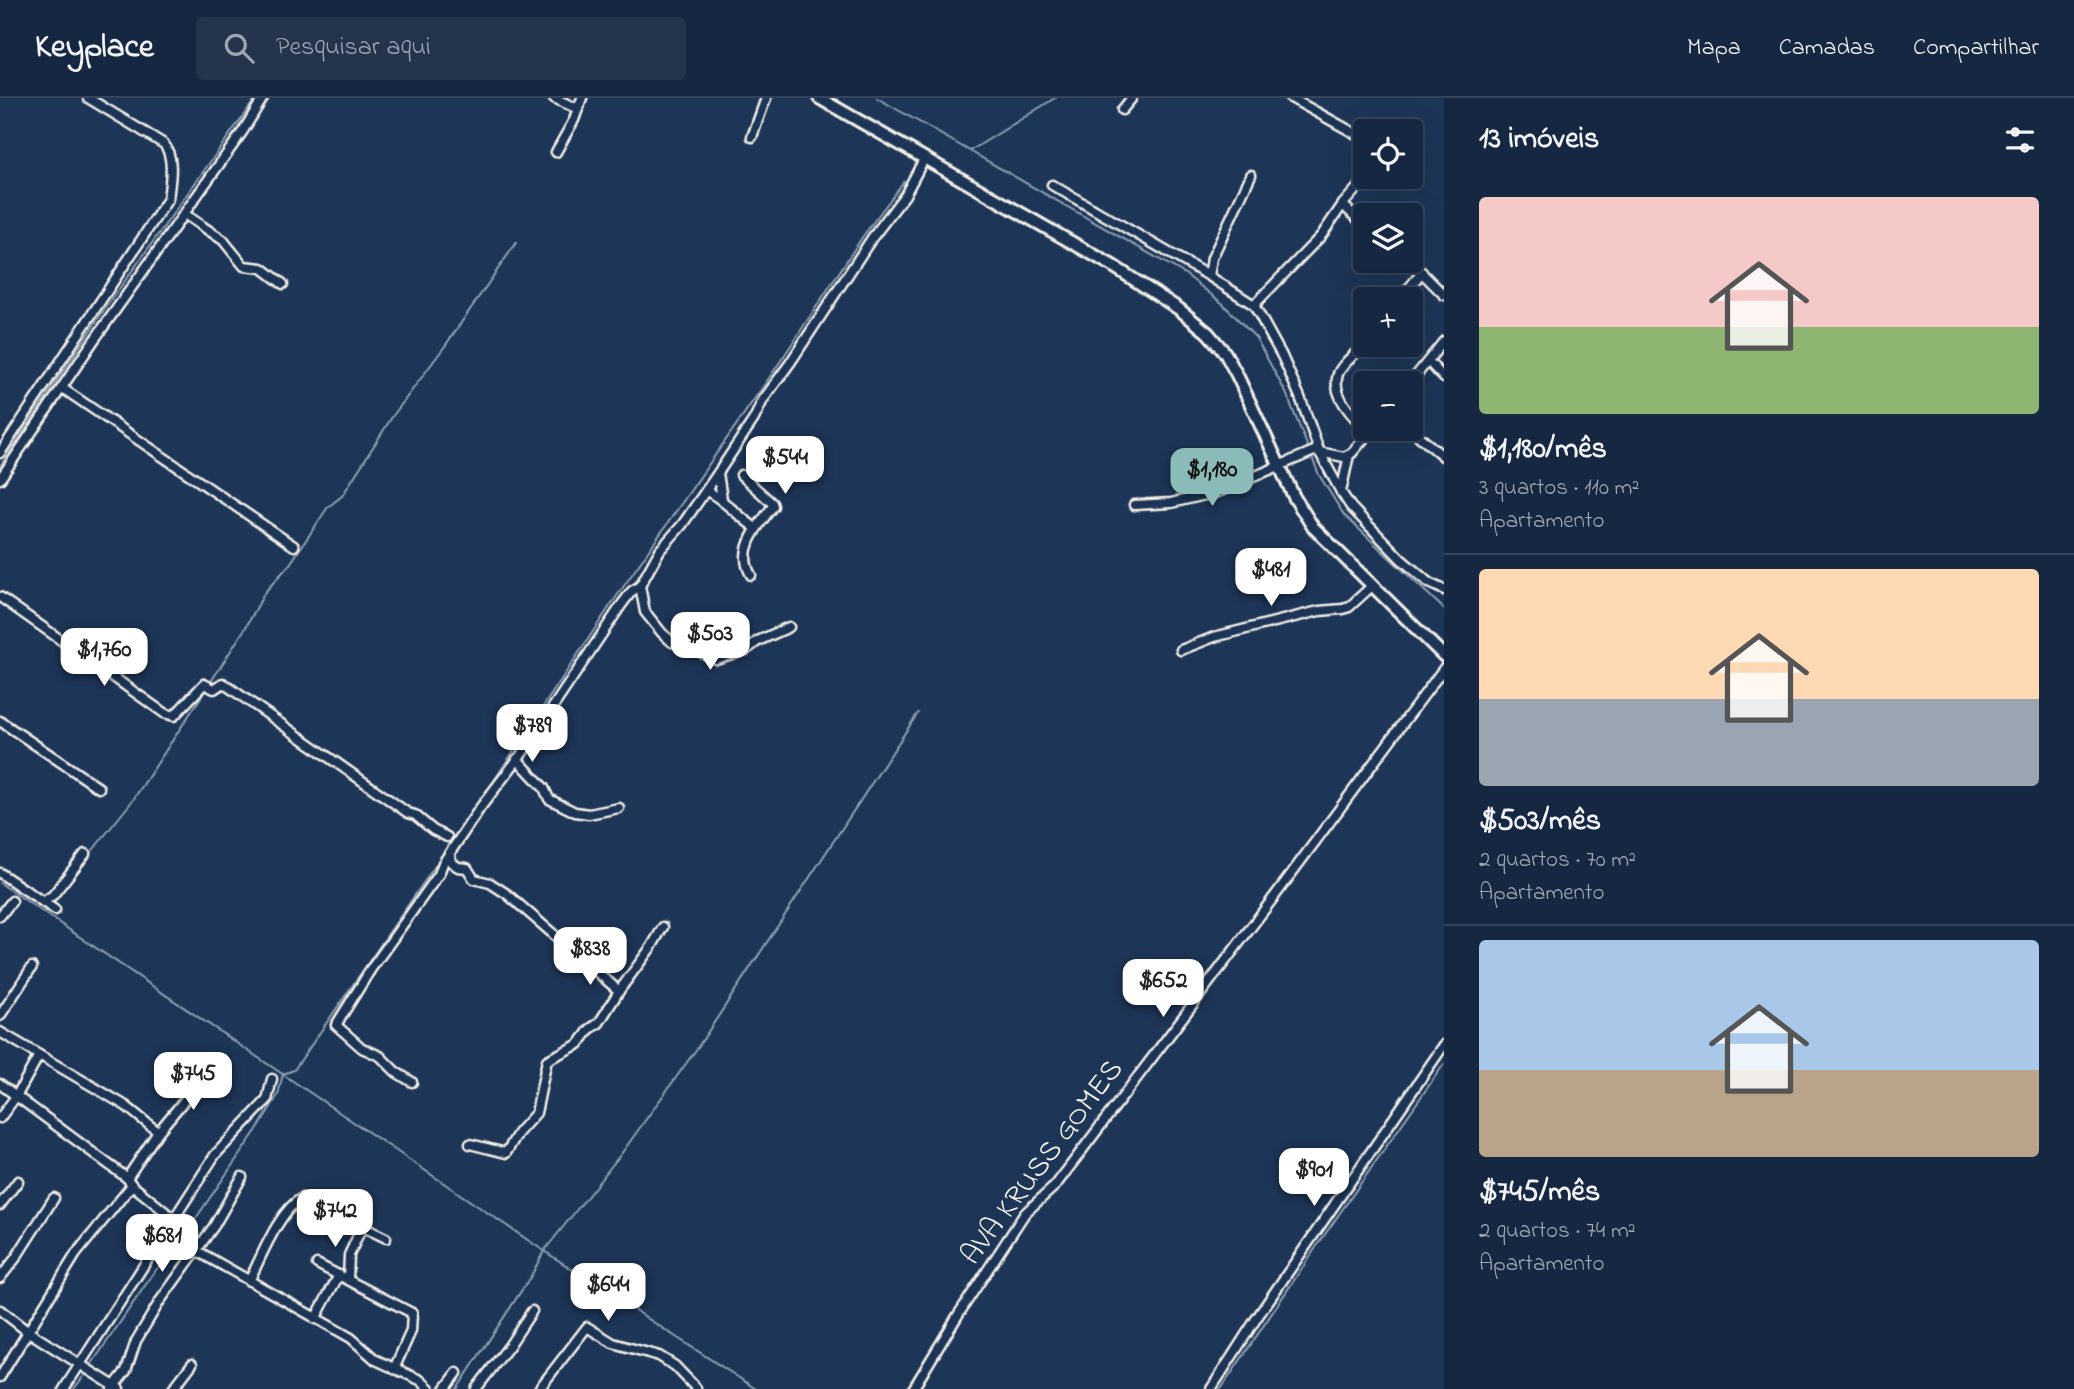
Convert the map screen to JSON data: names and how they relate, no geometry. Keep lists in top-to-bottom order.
{
  "streets": {
    "street": ["AVA KRUSS GOMES"]
  },
  "page": {
    "header": "Keyplace",
    "search": "Pesquisar aqui",
    "nav": ["Mapa", "Camadas", "Compartilhar"],
    "heading": "13 imóveis",
    "map_buttons": ["+", "−"],
    "list": [
      {
        "name": "$1,180/mês",
        "note": "3 quartos · 110 m² · Apartamento"
      },
      {
        "name": "$503/mês",
        "note": "2 quartos · 70 m² · Apartamento"
      },
      {
        "name": "$745/mês",
        "note": "2 quartos · 74 m² · Apartamento"
      }
    ],
    "price": [
      "$544",
      "$1,180",
      "$481",
      "$503",
      "$1,760",
      "$789",
      "$838",
      "$652",
      "$745",
      "$901",
      "$742",
      "$681",
      "$644"
    ]
  }
}
